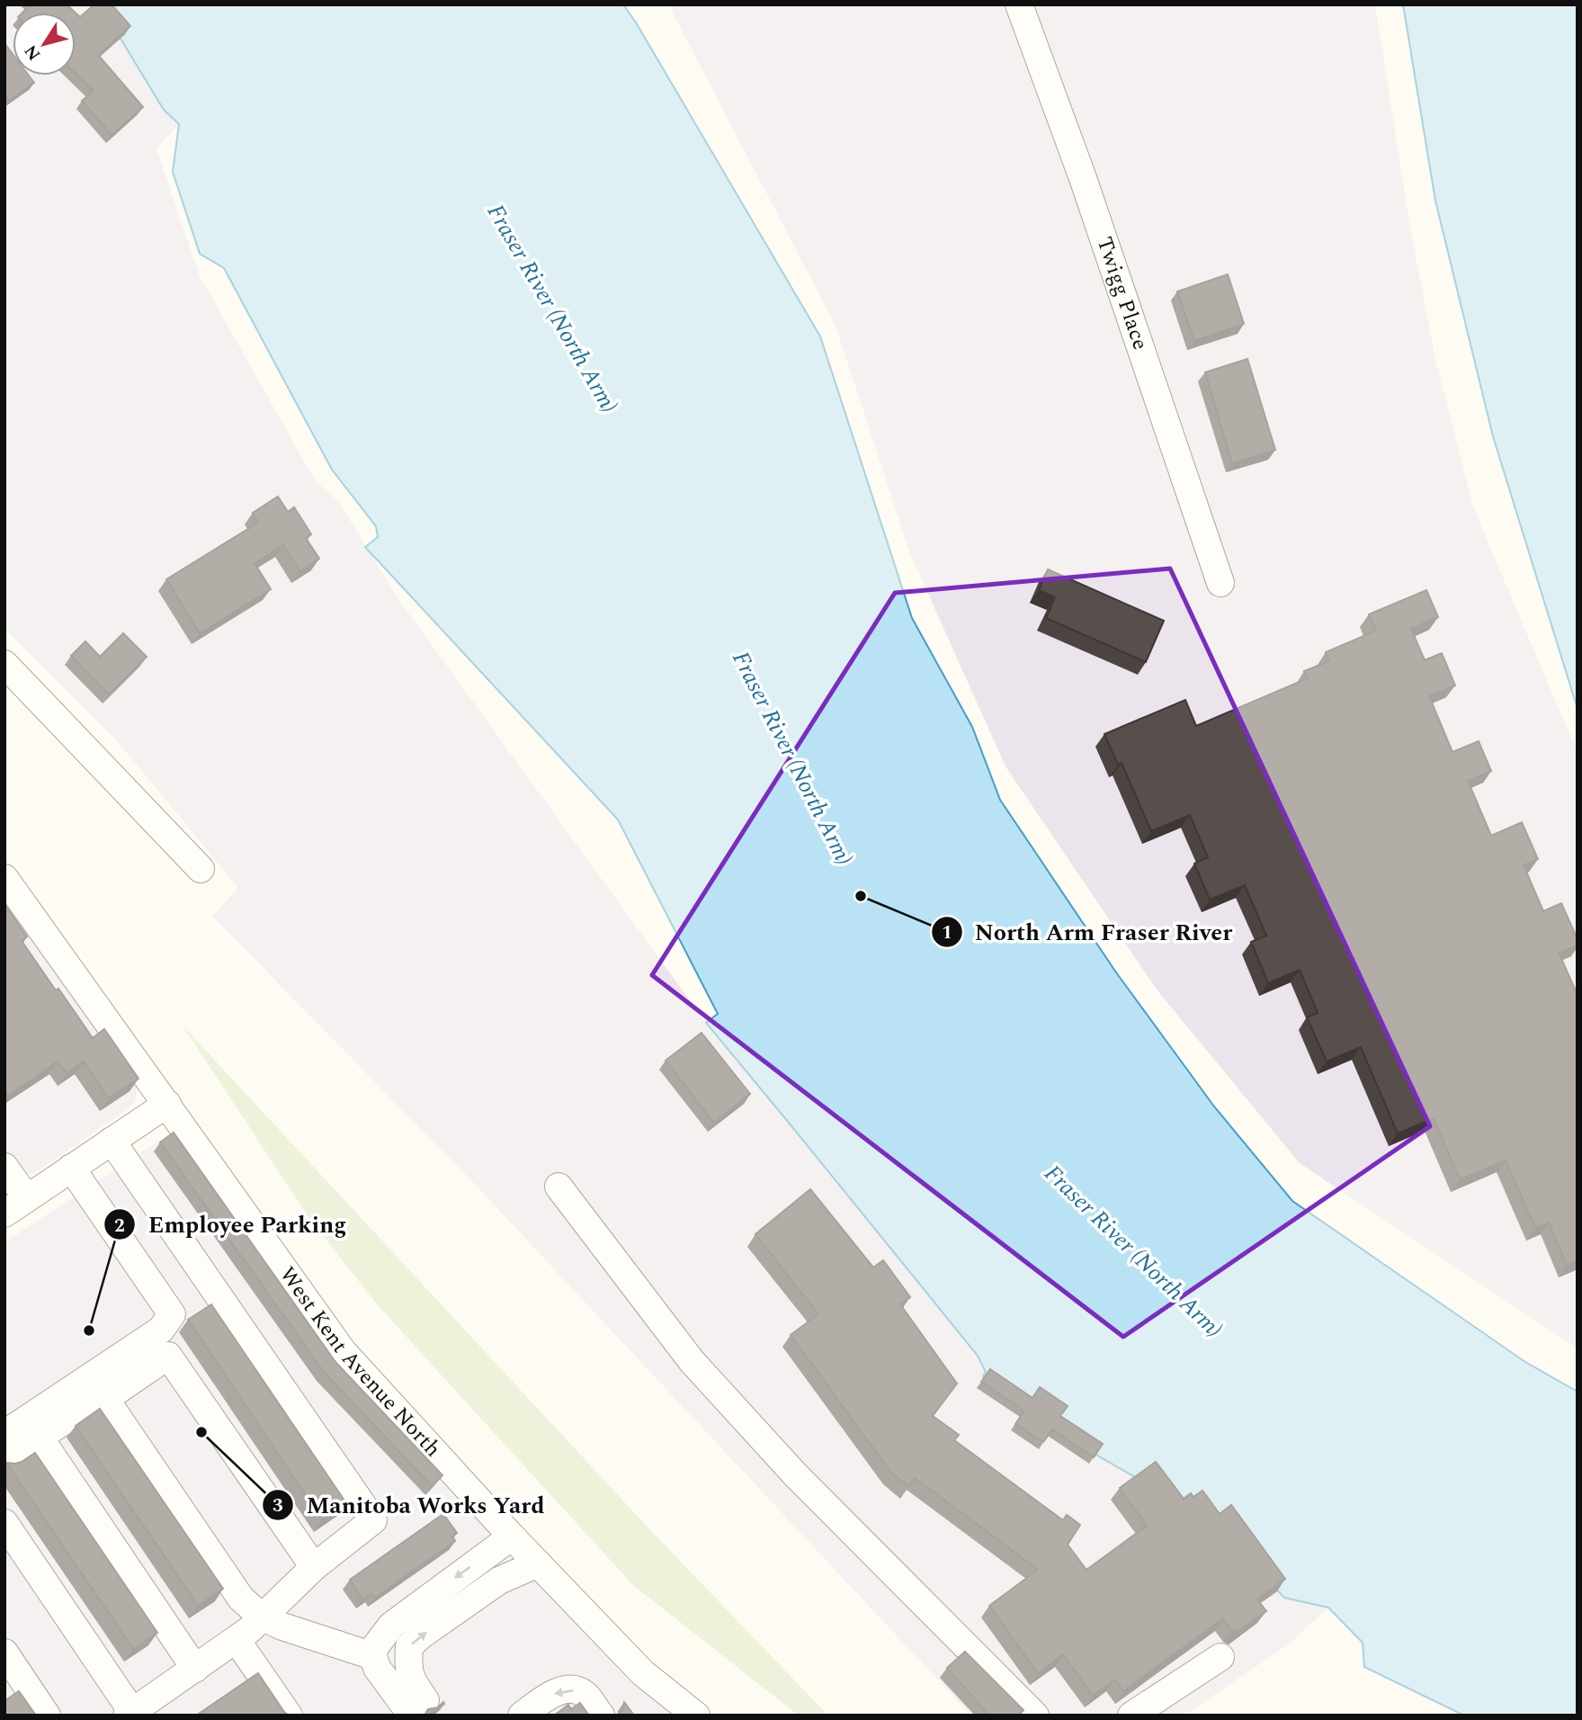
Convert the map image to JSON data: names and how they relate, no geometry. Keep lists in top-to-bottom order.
{
  "streets": {
    "street": ["Twigg Place", "West Kent Avenue North"]
  },
  "water": ["Fraser River (North Arm)"],
  "places": ["North Arm Fraser River", "Employee Parking", "Manitoba Works Yard"],
  "north": "bottom left"
}
